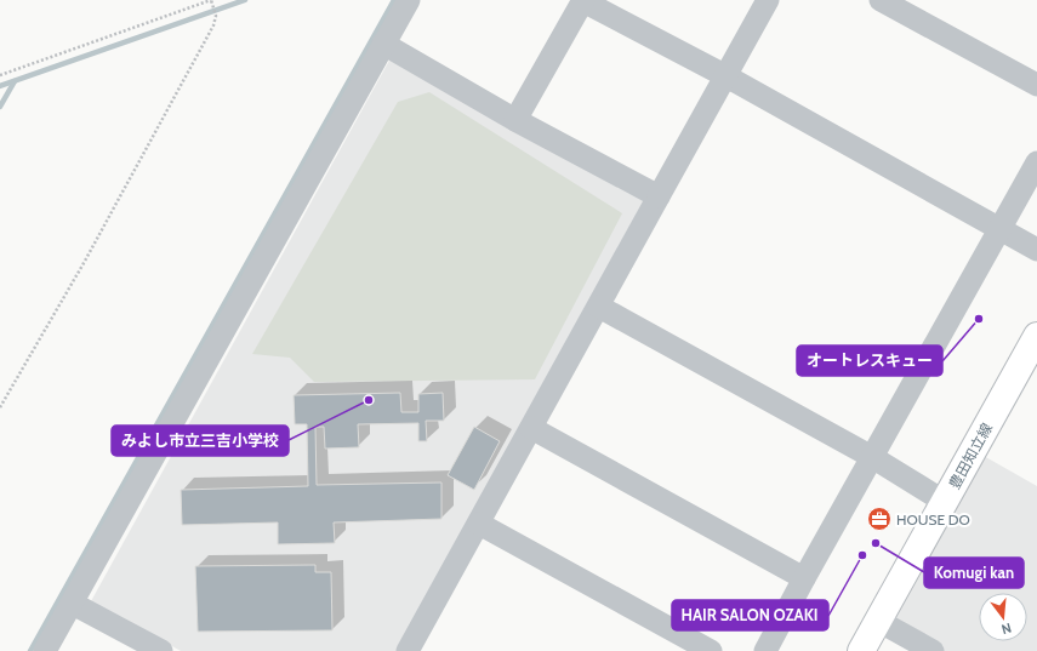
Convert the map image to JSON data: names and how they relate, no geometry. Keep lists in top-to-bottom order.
{
  "streets": {
    "main road": ["豊田知立線"]
  },
  "places": {
    "other": [
      "オートレスキュー",
      "みよし市立三吉小学校",
      "Komugi kan",
      "HAIR SALON OZAKI"
    ],
    "office": ["HOUSE DO"]
  },
  "north": "bottom"
}
